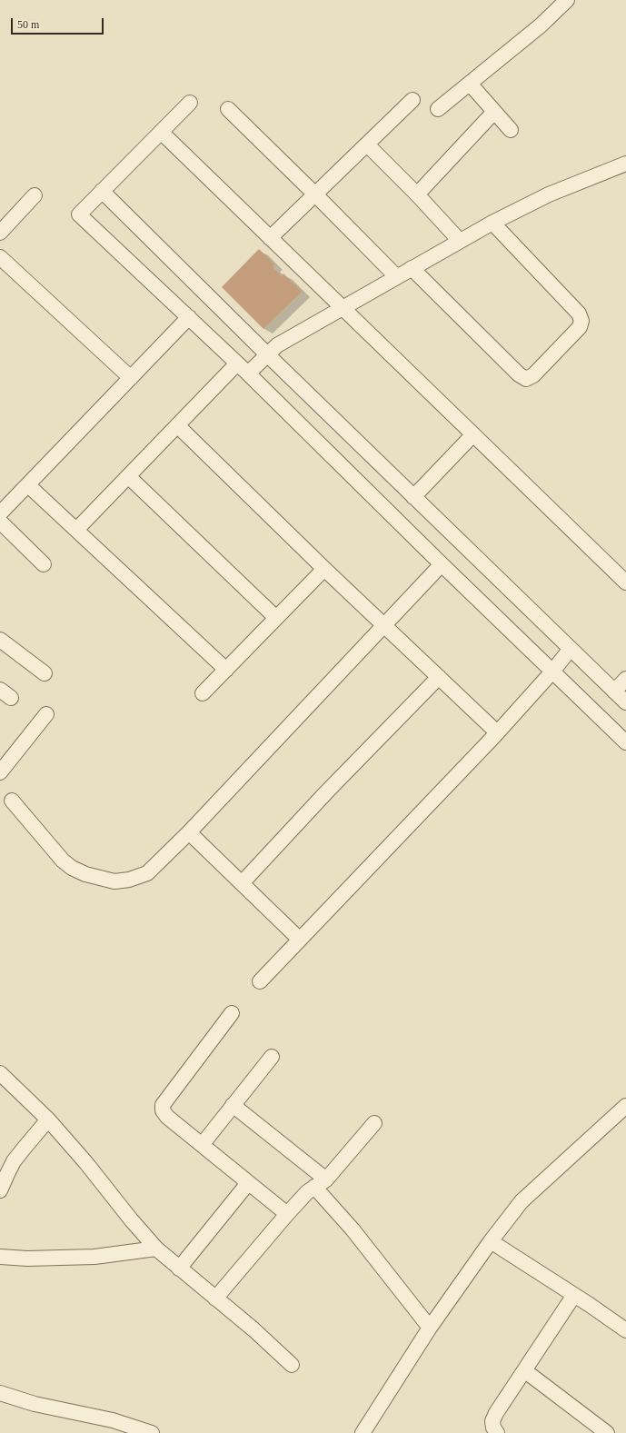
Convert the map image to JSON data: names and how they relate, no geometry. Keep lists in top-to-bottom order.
{
  "scale_bar": "50 m"
}
